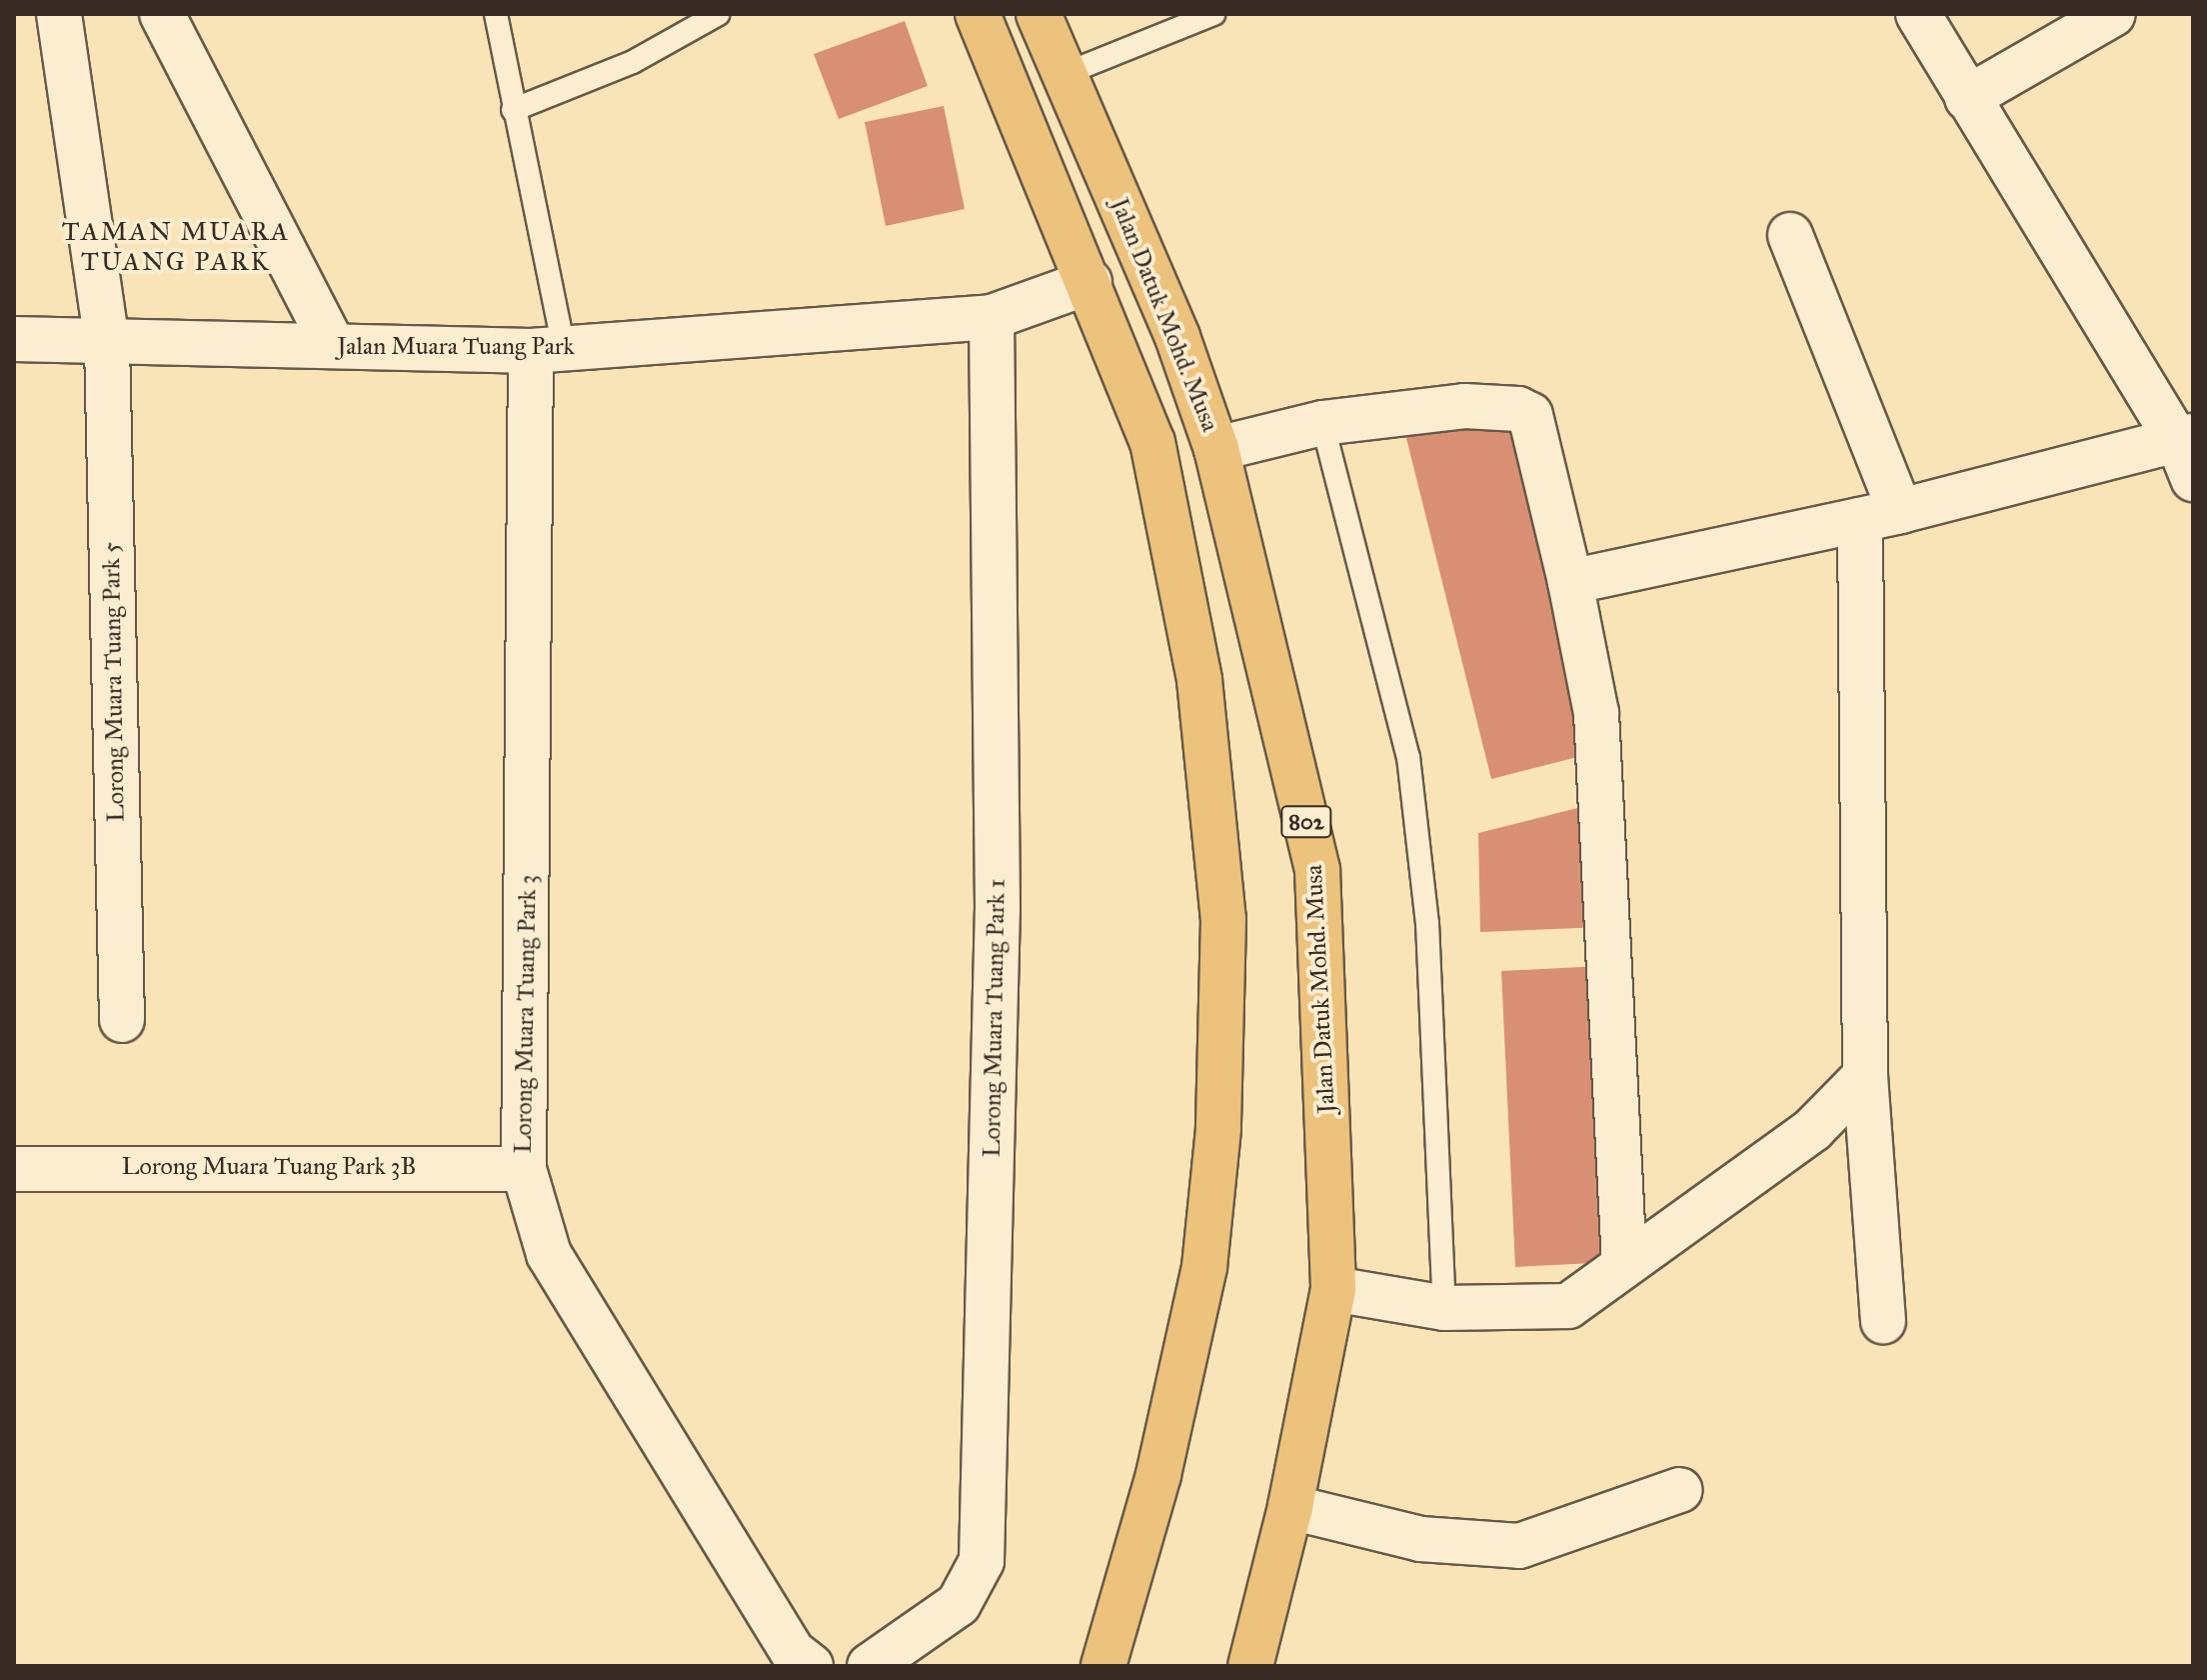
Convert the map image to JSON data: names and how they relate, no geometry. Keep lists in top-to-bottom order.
{
  "streets": {
    "highway": ["Jalan Datuk Mohd. Musa", "802"],
    "street": [
      "Jalan Muara Tuang Park",
      "Lorong Muara Tuang Park 5",
      "Lorong Muara Tuang Park 3",
      "Lorong Muara Tuang Park 1",
      "Lorong Muara Tuang Park 3B"
    ]
  },
  "crossings": [
    ["Jalan Muara Tuang Park", "Lorong Muara Tuang Park 5"],
    ["Jalan Muara Tuang Park", "Lorong Muara Tuang Park 3"],
    ["Jalan Muara Tuang Park", "Lorong Muara Tuang Park 1"],
    ["Lorong Muara Tuang Park 3", "Lorong Muara Tuang Park 3B"]
  ],
  "districts": ["TAMAN MUARA TUANG PARK"]
}
